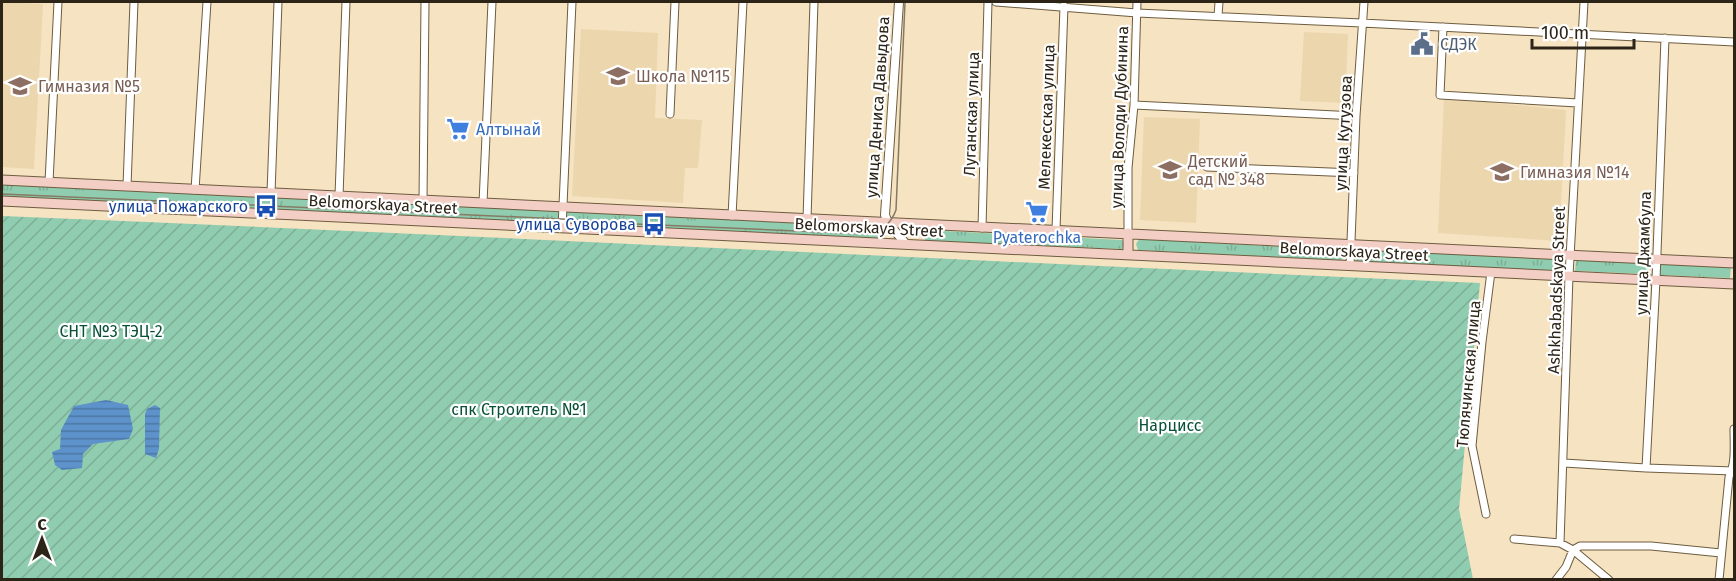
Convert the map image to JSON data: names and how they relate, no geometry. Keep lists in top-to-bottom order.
{
  "streets": {
    "main road": ["Belomorskaya Street"],
    "street": [
      "улица Дениса Давыдова",
      "Луганская улица",
      "Мелекесская улица",
      "улица Володи Дубинина",
      "улица Кутузова",
      "улица Джамбула",
      "Ashkhabadskaya Street",
      "Тюлячинская улица"
    ]
  },
  "crossings": [
    ["улица Дениса Давыдова", "Belomorskaya Street"],
    ["Луганская улица", "Belomorskaya Street"],
    ["Мелекесская улица", "Belomorskaya Street"],
    ["улица Володи Дубинина", "Belomorskaya Street"],
    ["улица Кутузова", "Belomorskaya Street"],
    ["Belomorskaya Street", "улица Джамбула"],
    ["Belomorskaya Street", "Ashkhabadskaya Street"],
    ["Belomorskaya Street", "Тюлячинская улица"]
  ],
  "parks": ["СНТ №3 ТЭЦ-2", "спк Строитель №1", "Нарцисс"],
  "places": {
    "public building": ["СДЭК"],
    "school or university": [
      "Школа №115",
      "Гимназия №5",
      "Детский сад № 348",
      "Гимназия №14"
    ],
    "supermarket": ["Алтынай", "Pyaterochka"],
    "bus stop": ["улица Пожарского", "улица Суворова"]
  },
  "scale_bar": "100 m",
  "north": "top"
}
